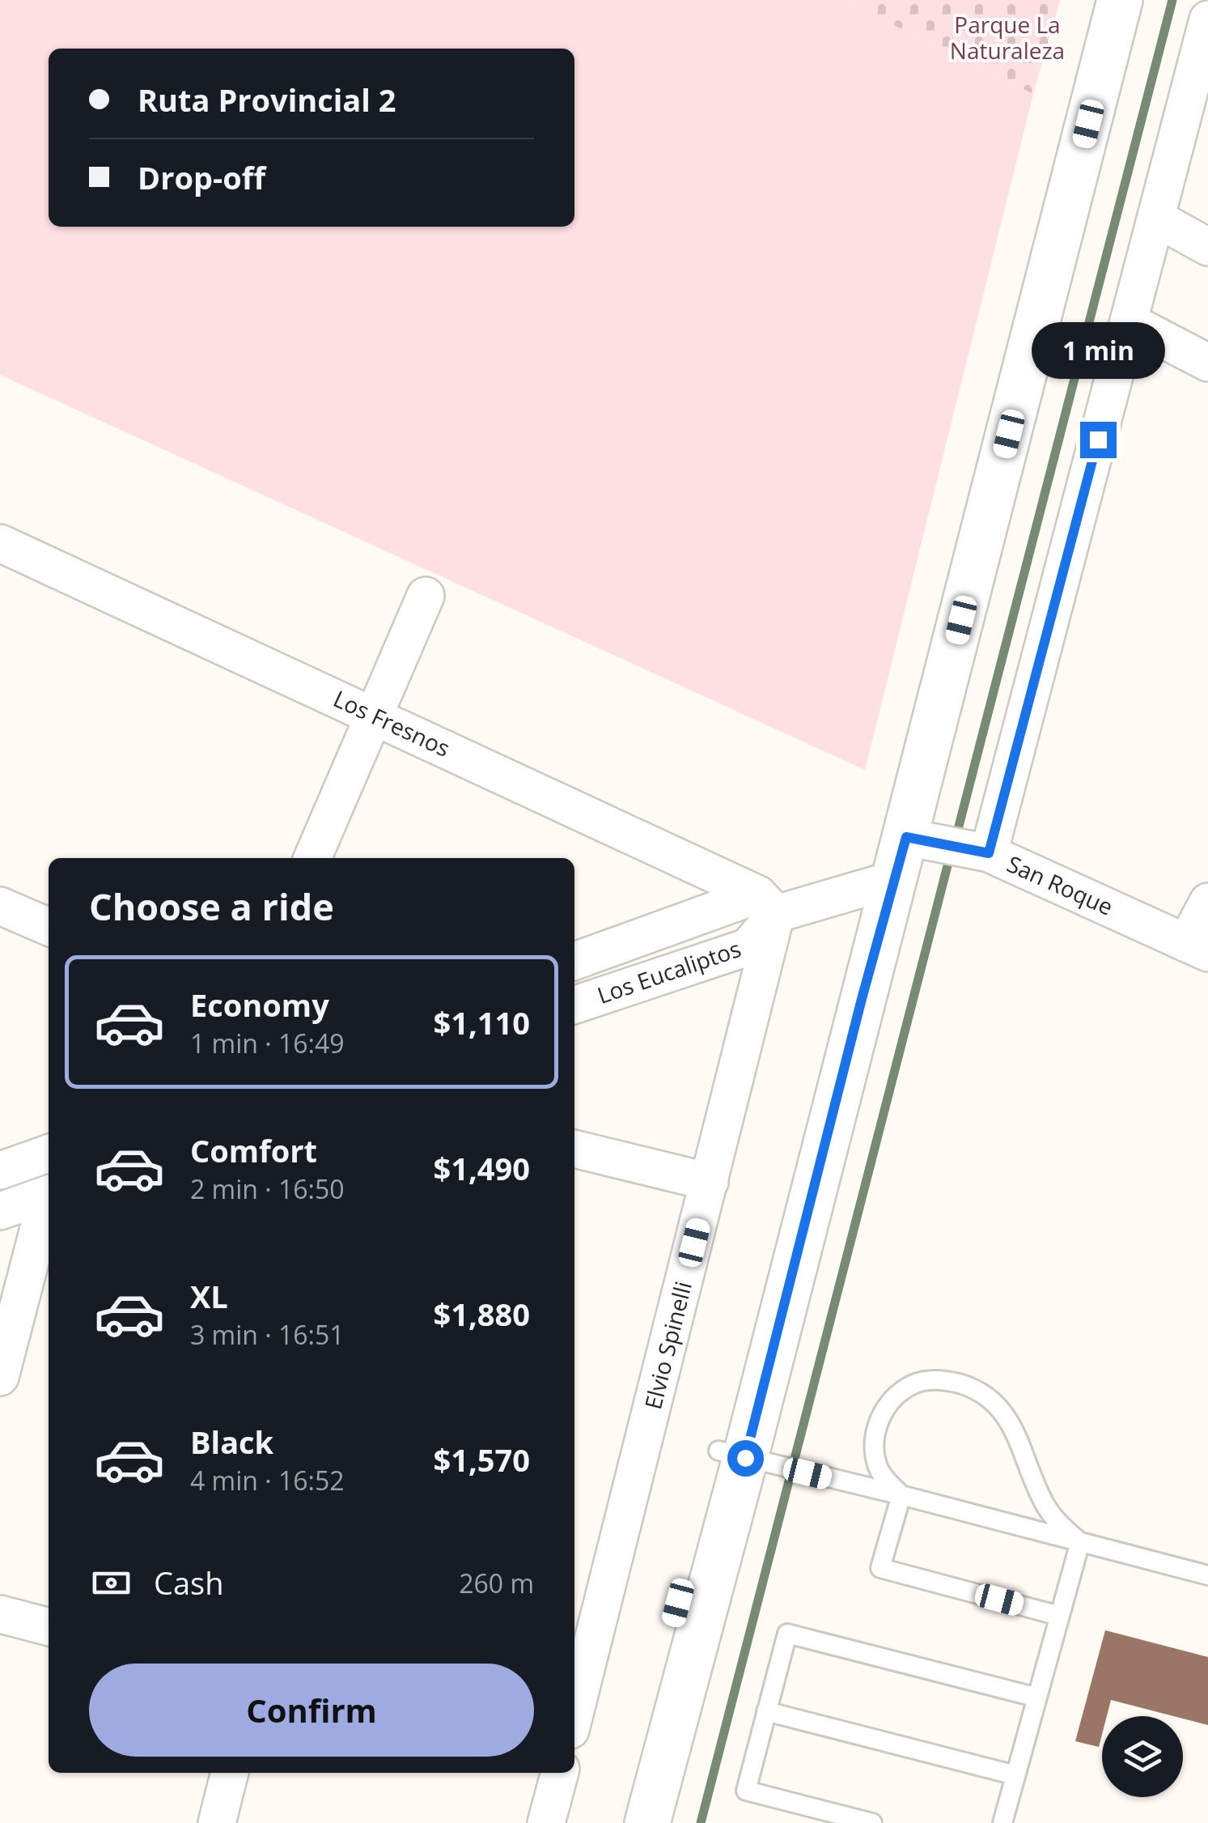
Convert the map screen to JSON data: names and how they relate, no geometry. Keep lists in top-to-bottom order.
{
  "streets": {
    "street": [
      "Los Fresnos",
      "San Roque",
      "Los Eucaliptos",
      "Elvio Spinelli"
    ]
  },
  "crossings": [
    ["Los Fresnos", "Los Eucaliptos"],
    ["Los Fresnos", "Elvio Spinelli"],
    ["Los Eucaliptos", "Elvio Spinelli"]
  ],
  "parks": ["Parque La Naturaleza"],
  "page": {
    "banner": ["Ruta Provincial 2", "Drop-off"],
    "bubble": "1 min",
    "heading": "Choose a ride",
    "list": [
      {
        "name": "Economy",
        "note": "1 min · 16:49",
        "value": "$1,110"
      },
      {
        "name": "Comfort",
        "note": "2 min · 16:50",
        "value": "$1,490"
      },
      {
        "name": "XL",
        "note": "3 min · 16:51",
        "value": "$1,880"
      },
      {
        "name": "Black",
        "note": "4 min · 16:52",
        "value": "$1,570"
      }
    ],
    "pay": ["Cash", "260 m"],
    "buttons": "Confirm"
  }
}
